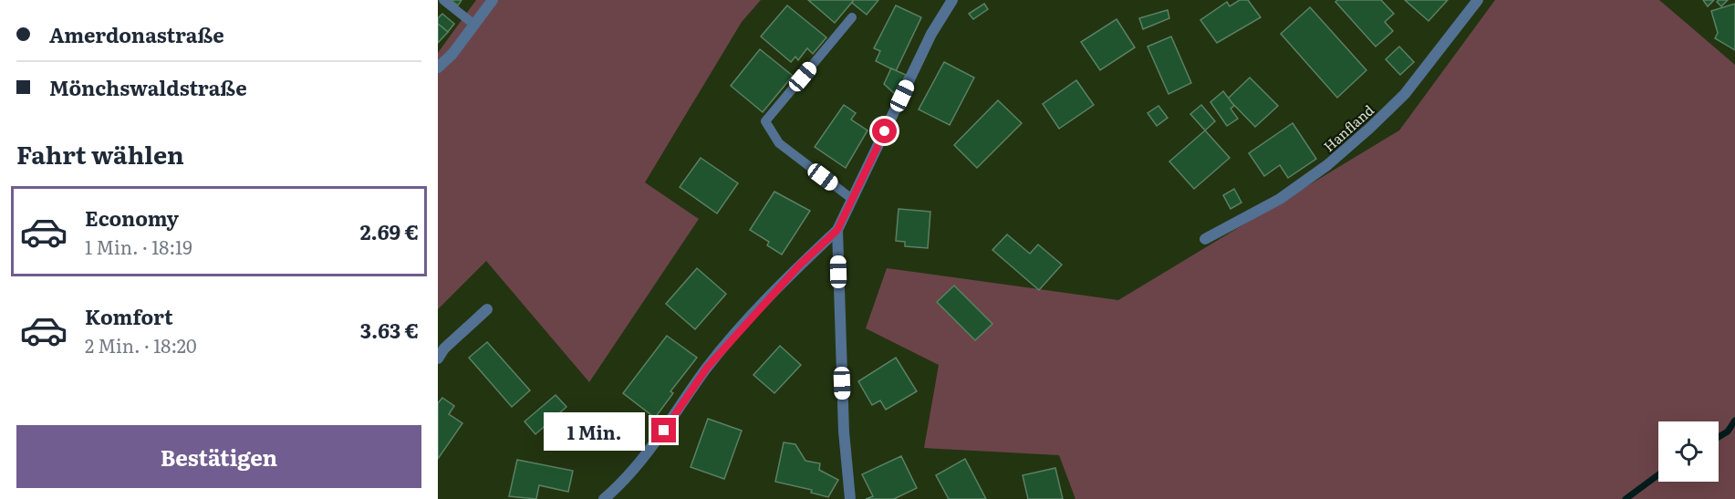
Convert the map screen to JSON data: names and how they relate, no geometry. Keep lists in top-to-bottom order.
{
  "streets": {
    "street": ["Hanfland"]
  },
  "page": {
    "banner": ["Amerdonastraße", "Mönchswaldstraße"],
    "heading": "Fahrt wählen",
    "list": [
      {
        "name": "Economy",
        "note": "1 Min. · 18:19",
        "value": "2.69 €"
      },
      {
        "name": "Komfort",
        "note": "2 Min. · 18:20",
        "value": "3.63 €"
      }
    ],
    "bubble": "1 Min.",
    "buttons": "Bestätigen"
  }
}
